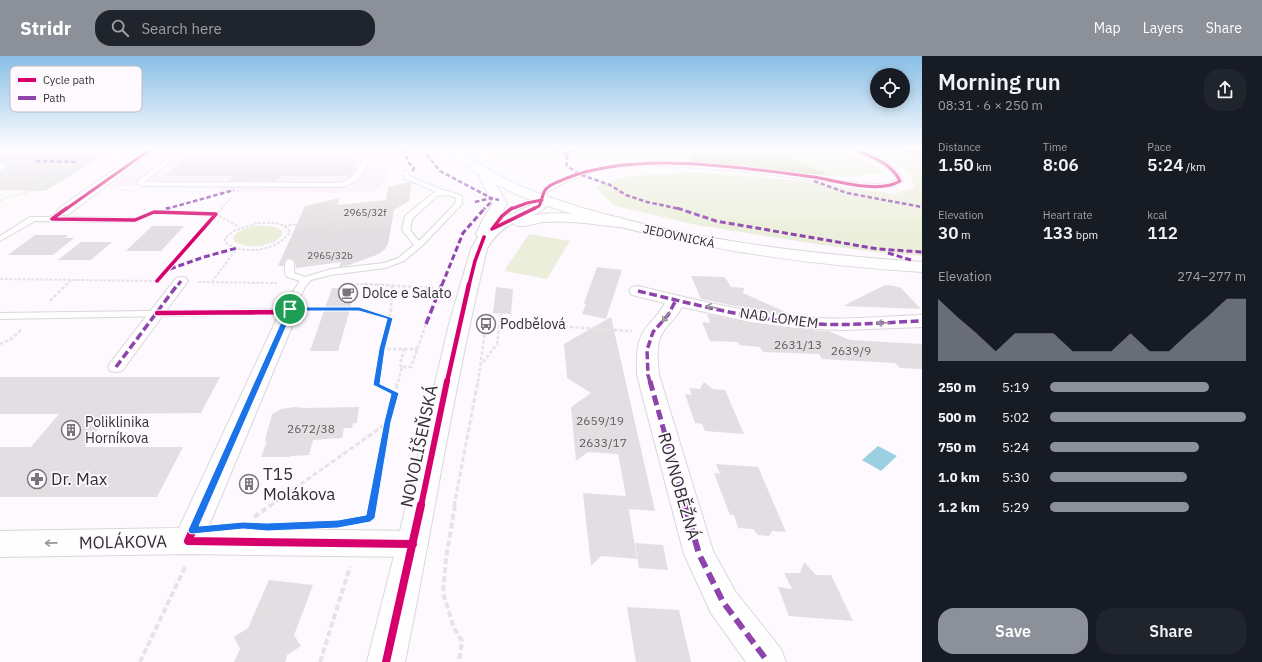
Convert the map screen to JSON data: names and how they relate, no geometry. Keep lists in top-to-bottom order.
{
  "streets": {
    "street": [
      "JEDOVNICKÁ",
      "NAD LOMEM",
      "NOVOLÍŠEŇSKÁ",
      "ROVNOBĚŽNÁ",
      "MOLÁKOVA"
    ]
  },
  "crossings": [
    ["NAD LOMEM", "ROVNOBĚŽNÁ"],
    ["NOVOLÍŠEŇSKÁ", "MOLÁKOVA"]
  ],
  "one_way": ["NAD LOMEM", "MOLÁKOVA"],
  "places": {
    "cafe": ["Dolce e Salato"],
    "bus stop": ["Podbělová"],
    "building": ["Poliklinika Horníkova", "T15 Molákova"],
    "pharmacy": ["Dr. Max"]
  },
  "house_numbers": [
    "2965/32f",
    "2965/32b",
    "2631/13",
    "2639/9",
    "2659/19",
    "2672/38",
    "2633/17"
  ],
  "legend": ["Cycle path", "Path"],
  "page": {
    "header": "Stridr",
    "search": "Search here",
    "nav": ["Map", "Layers", "Share"],
    "heading": ["Morning run", "08:31 · 6 × 250 m"],
    "stats": [
      ["Distance", "1.50 km"],
      ["Time", "8:06"],
      ["Pace", "5:24 /km"],
      ["Elevation", "30 m"],
      ["Heart rate", "133 bpm"],
      ["kcal", "112"]
    ],
    "chart": ["Elevation", "274–277 m"],
    "list": [
      {
        "name": "250 m",
        "note": "5:19"
      },
      {
        "name": "500 m",
        "note": "5:02"
      },
      {
        "name": "750 m",
        "note": "5:24"
      },
      {
        "name": "1.0 km",
        "note": "5:30"
      },
      {
        "name": "1.2 km",
        "note": "5:29"
      }
    ],
    "buttons": ["Save", "Share"]
  }
}
